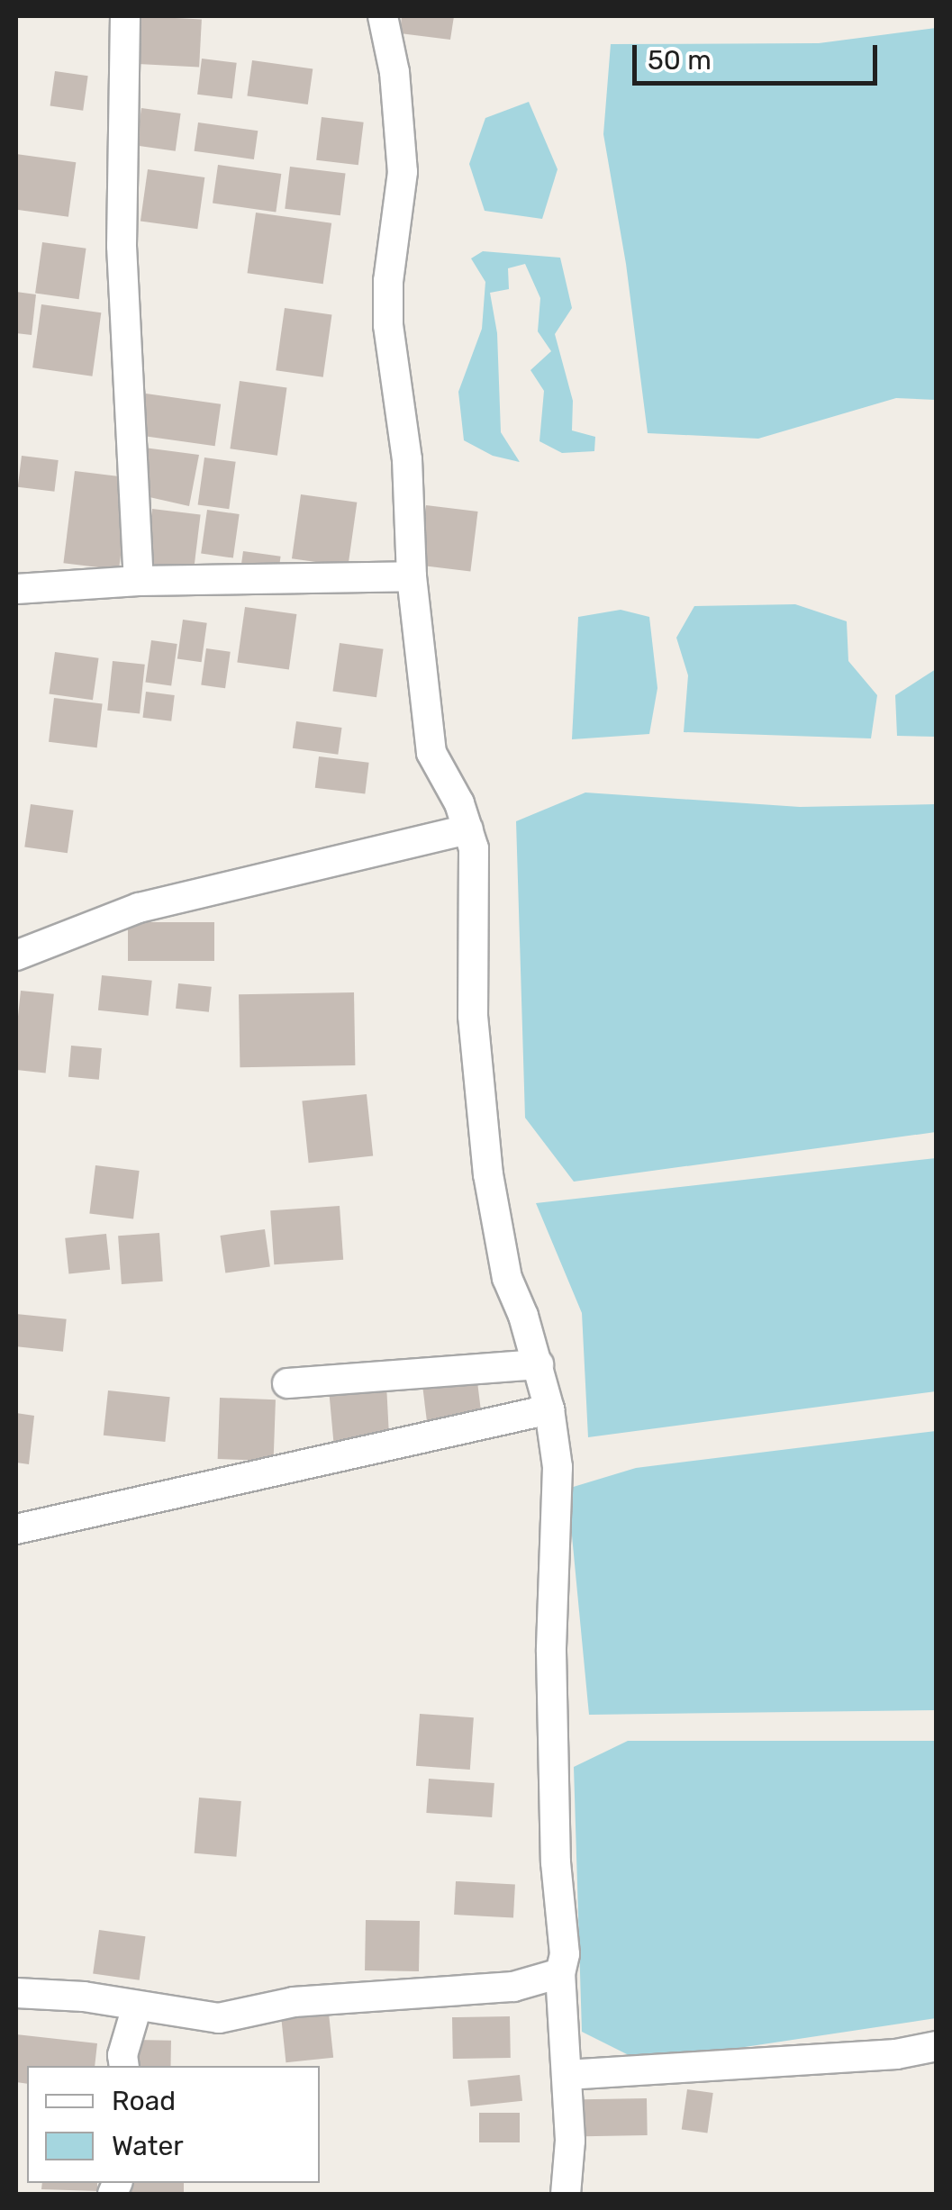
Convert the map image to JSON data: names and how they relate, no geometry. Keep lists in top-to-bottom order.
{
  "legend": ["Road", "Water"],
  "scale_bar": "50 m"
}
